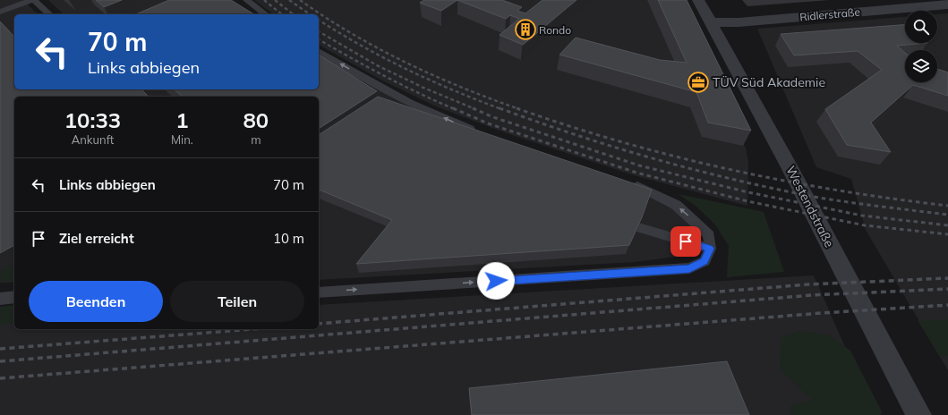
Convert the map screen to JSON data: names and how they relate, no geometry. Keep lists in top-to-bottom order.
{
  "streets": {
    "street": ["Ridlerstraße", "Westendstraße"]
  },
  "crossings": [
    ["Ridlerstraße", "Westendstraße"]
  ],
  "places": {
    "building": ["Rondo"],
    "office": ["TÜV Süd Akademie"]
  },
  "page": {
    "turn": ["70 m", "Links abbiegen"],
    "eta": [
      "10:33",
      "Ankunft",
      "1",
      "Min.",
      "80",
      "m"
    ],
    "list": [
      {
        "name": "Links abbiegen",
        "value": "70 m"
      },
      {
        "name": "Ziel erreicht",
        "value": "10 m"
      }
    ],
    "buttons": ["Beenden", "Teilen"]
  }
}
